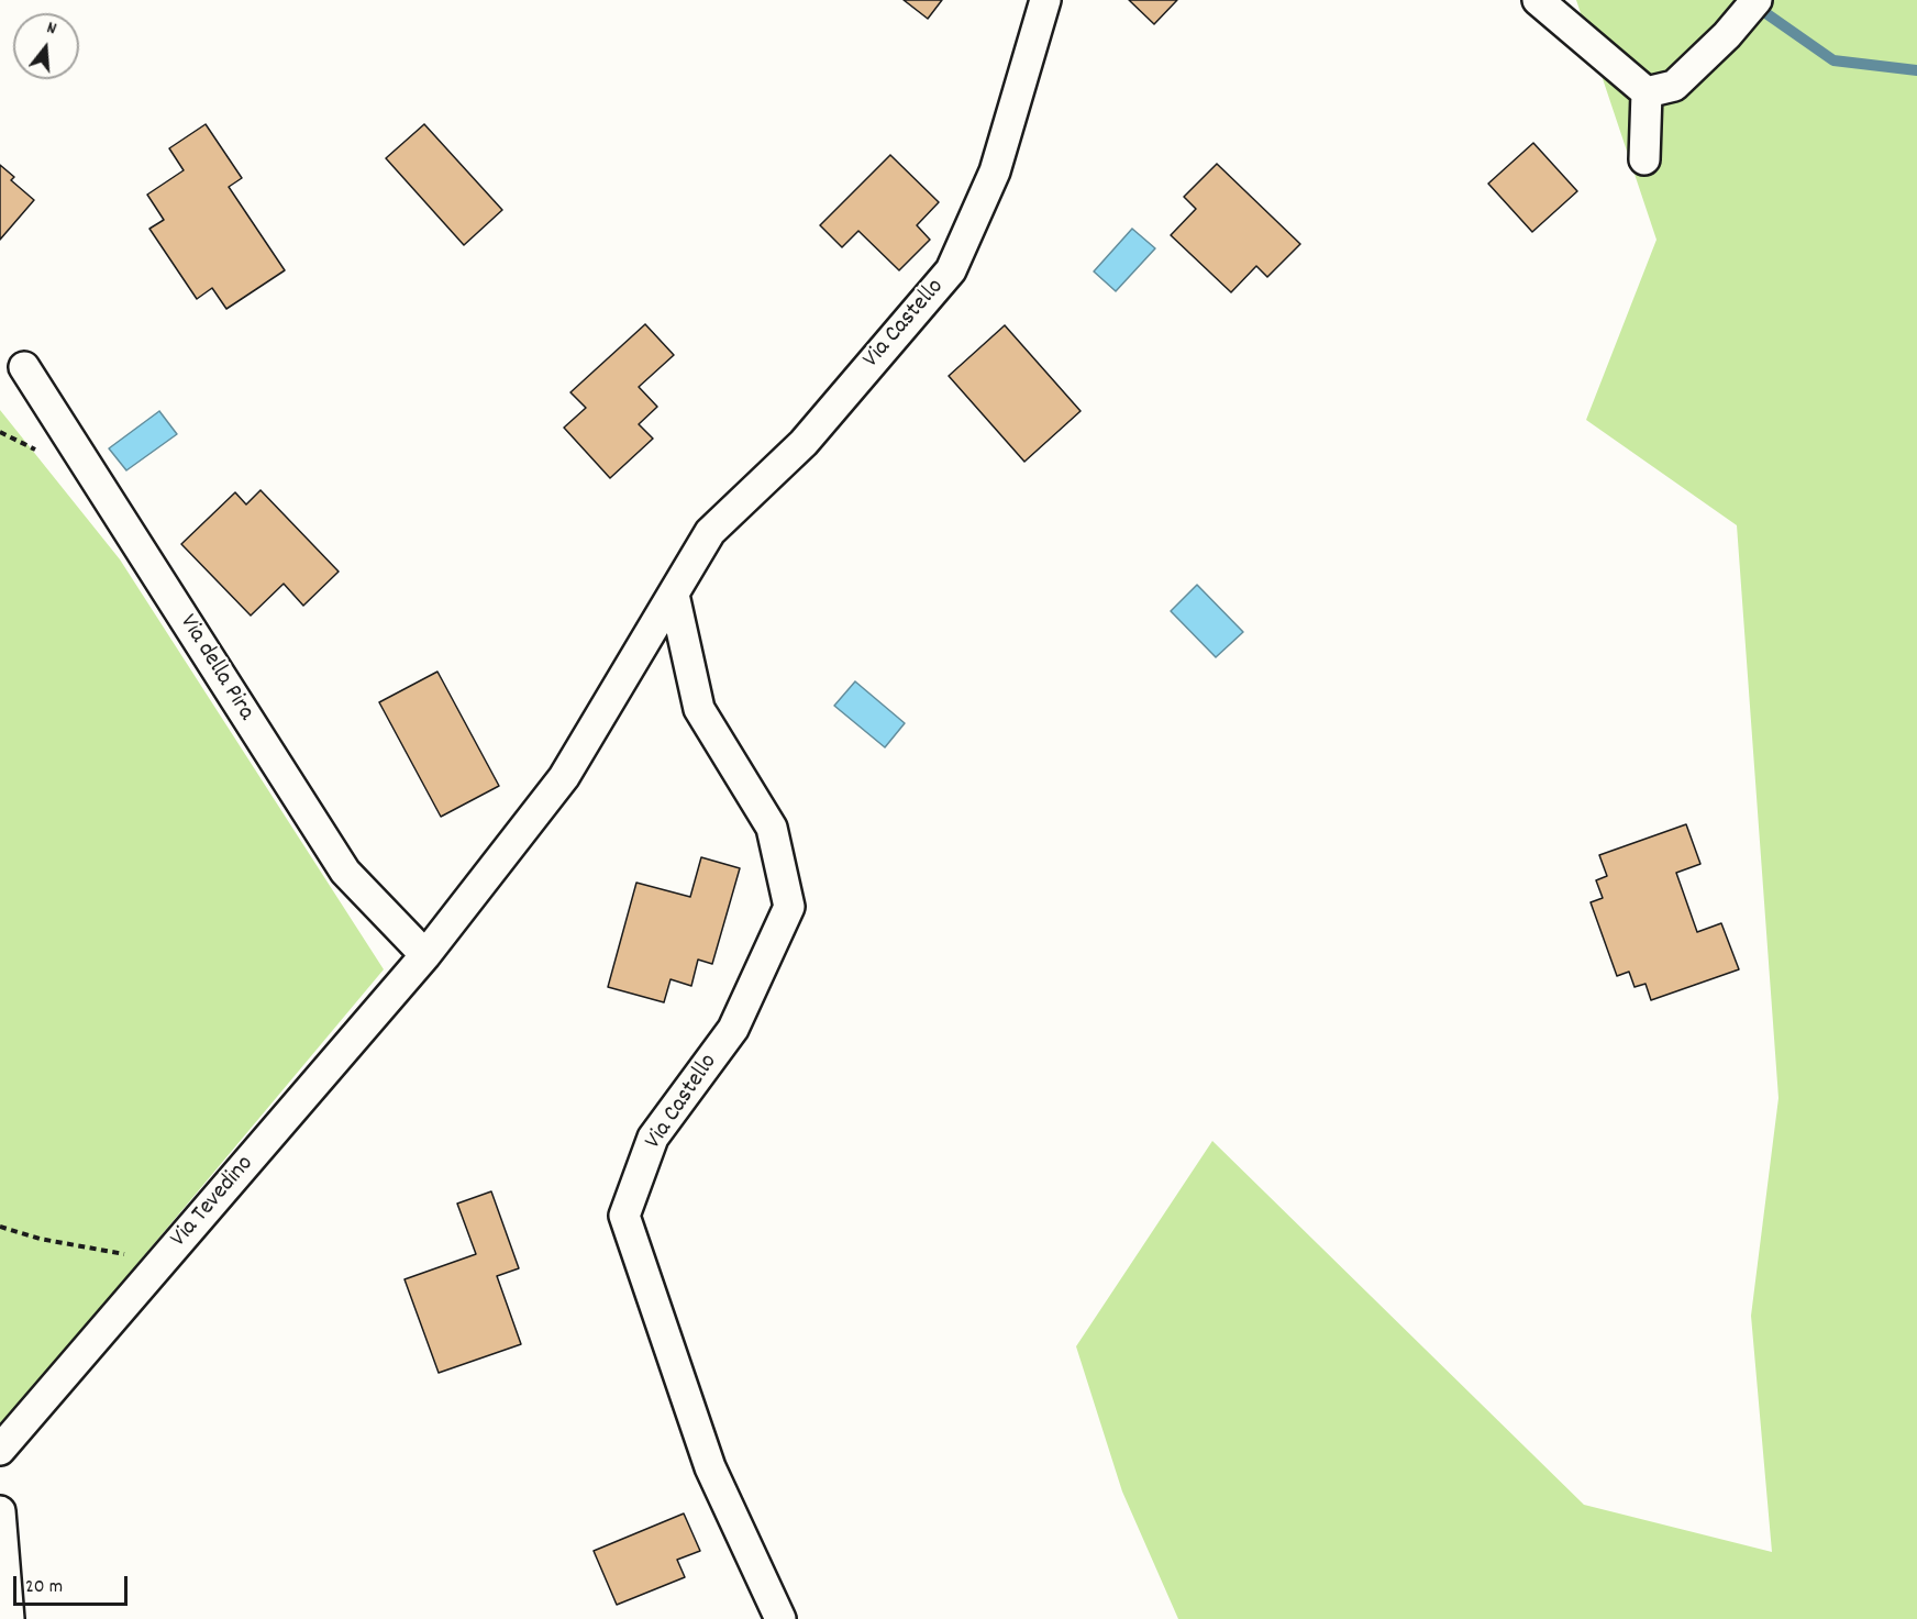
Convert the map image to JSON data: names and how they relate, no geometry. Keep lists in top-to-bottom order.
{
  "streets": {
    "street": ["Via Castello", "Via della Pira", "Via Tevedino"]
  },
  "crossings": [
    ["Via Castello", "Via della Pira"],
    ["Via Castello", "Via Tevedino"],
    ["Via della Pira", "Via Tevedino"]
  ],
  "scale_bar": "20 m",
  "north": "top"
}
